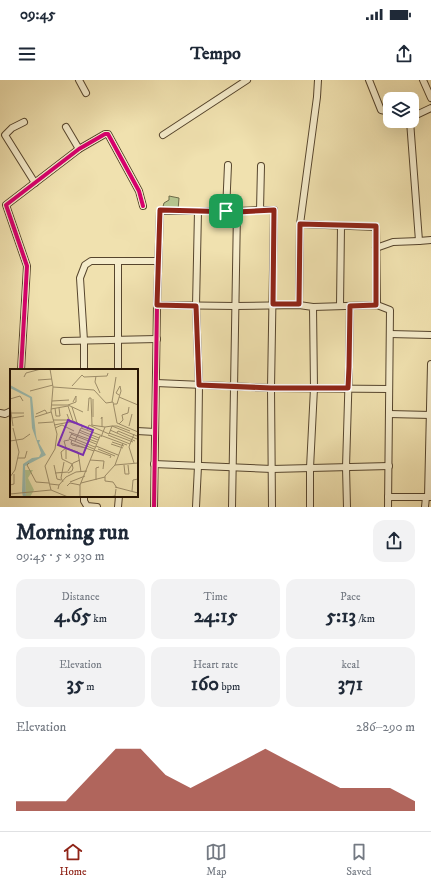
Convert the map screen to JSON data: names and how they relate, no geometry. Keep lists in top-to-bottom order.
{
  "page": {
    "status": "09:45",
    "header": "Tempo",
    "heading": ["Morning run", "09:45 · 5 × 930 m"],
    "stats": [
      ["Distance", "4.65 km"],
      ["Time", "24:15"],
      ["Pace", "5:13 /km"],
      ["Elevation", "35 m"],
      ["Heart rate", "160 bpm"],
      ["kcal", "371"]
    ],
    "chart": ["Elevation", "286–290 m"],
    "tabs": ["Home", "Map", "Saved"]
  }
}
